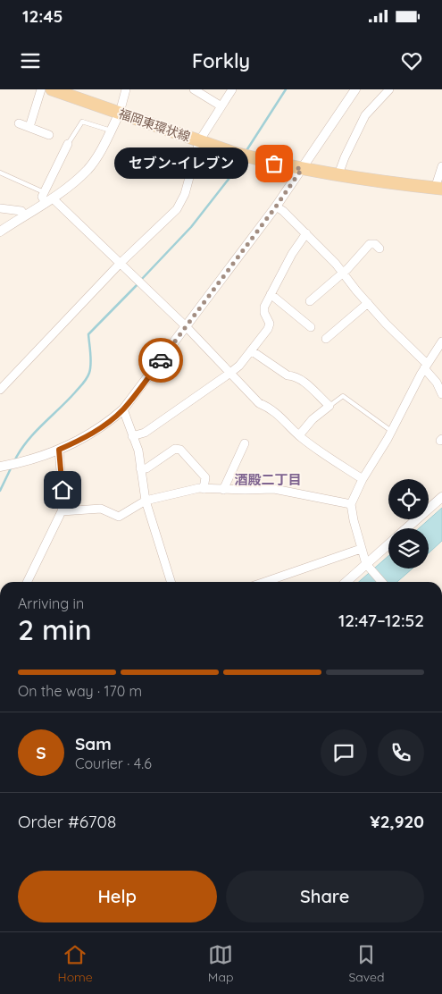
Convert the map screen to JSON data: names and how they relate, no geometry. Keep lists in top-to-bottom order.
{
  "streets": {
    "main road": ["福岡東環状線"]
  },
  "districts": ["酒殿二丁目"],
  "places": ["セブン-イレブン"],
  "page": {
    "status": "12:45",
    "header": "Forkly",
    "bubble": "セブン-イレブン",
    "heading": ["2 min", "Arriving in", "12:47–12:52"],
    "panel": [
      "Sam",
      "Courier · 4.6",
      "Order #6708",
      "¥2,920"
    ],
    "bar": "On the way · 170 m",
    "round": "S",
    "buttons": ["Help", "Share"],
    "tabs": ["Home", "Map", "Saved"]
  }
}
